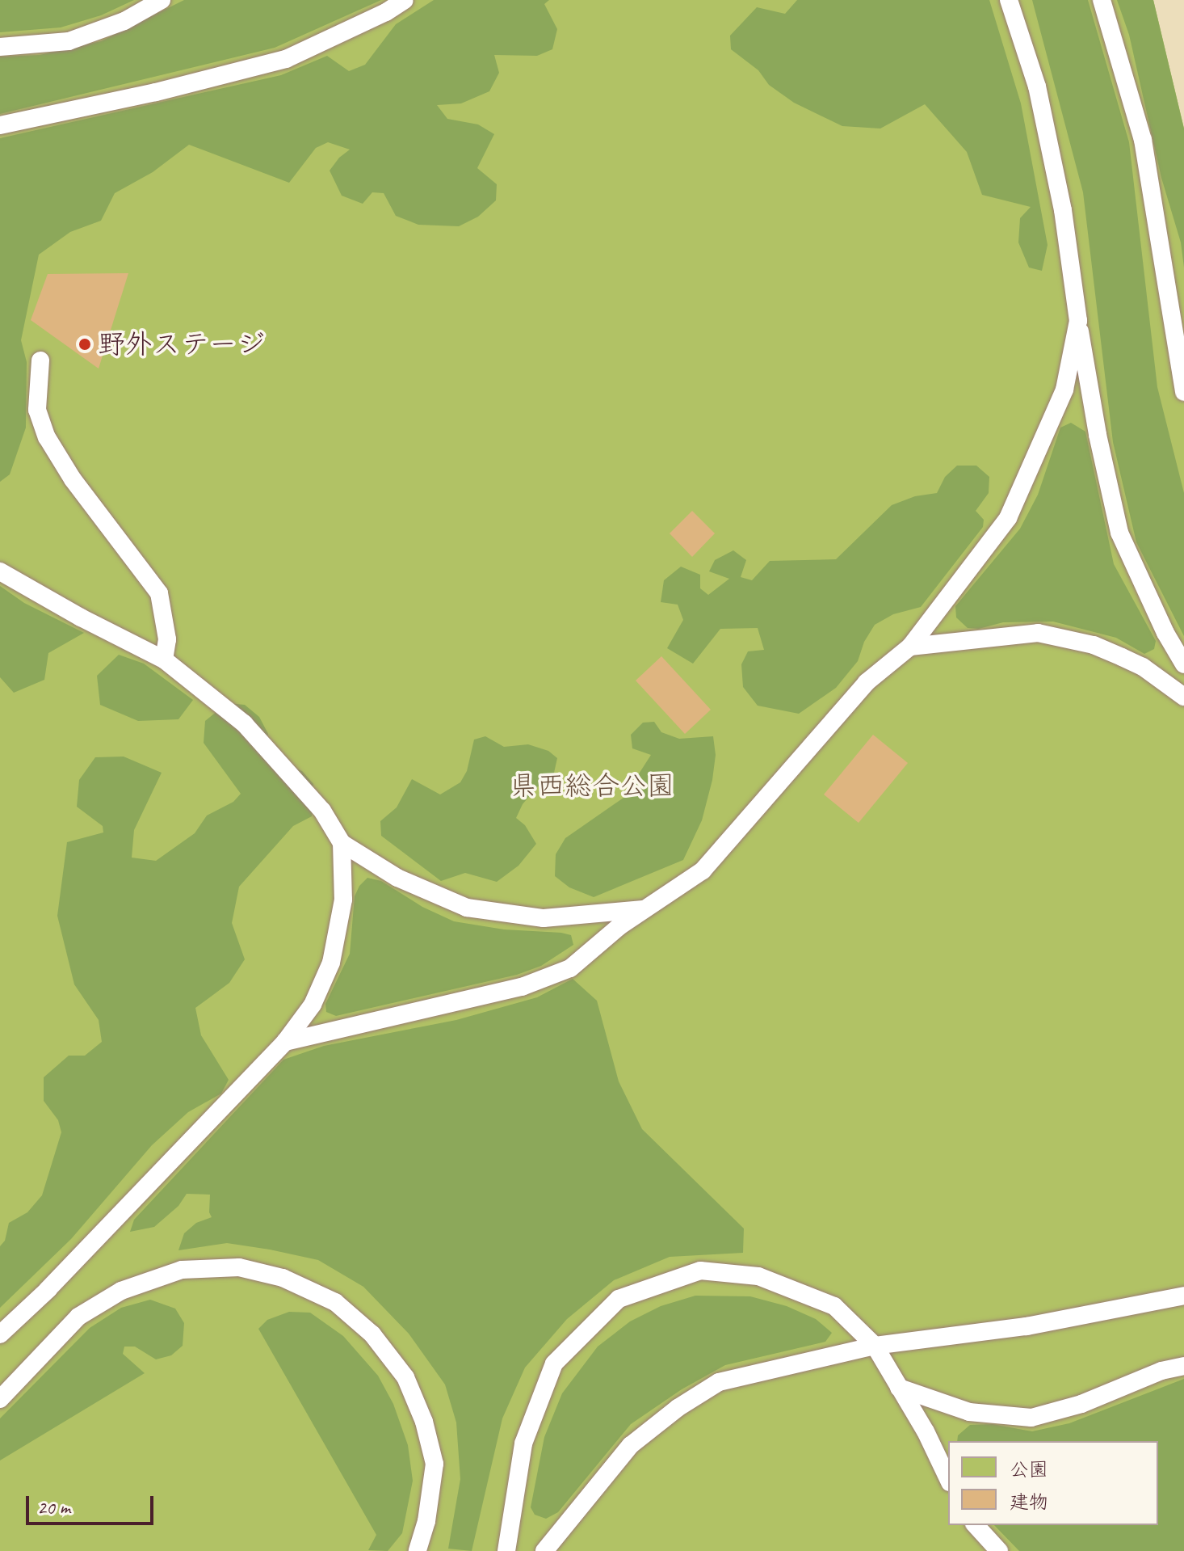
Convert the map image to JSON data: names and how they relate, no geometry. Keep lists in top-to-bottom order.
{
  "parks": ["県西総合公園"],
  "places": ["野外ステージ"],
  "legend": ["公園", "建物"],
  "scale_bar": "20 m"
}
